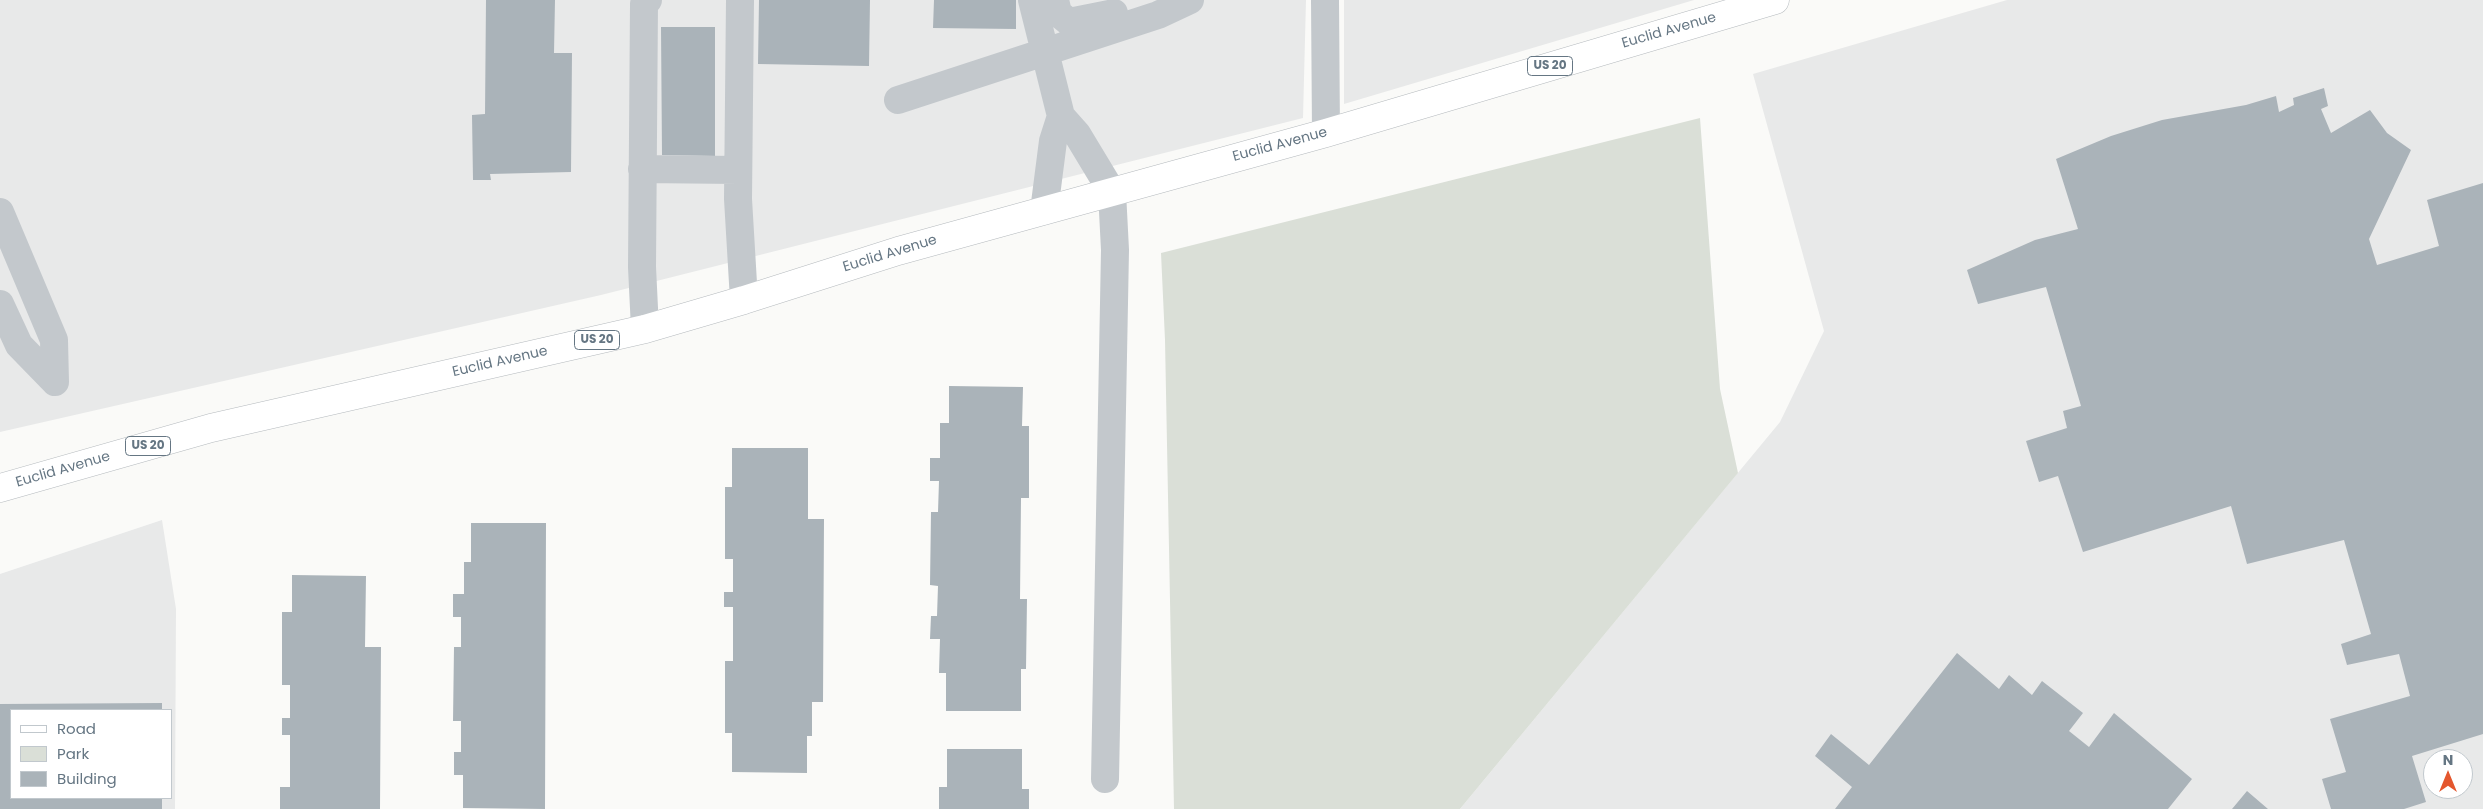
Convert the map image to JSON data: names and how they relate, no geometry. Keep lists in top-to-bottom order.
{
  "streets": {
    "main road": ["Euclid Avenue", "US 20"]
  },
  "legend": ["Road", "Park", "Building"],
  "north": "top"
}
